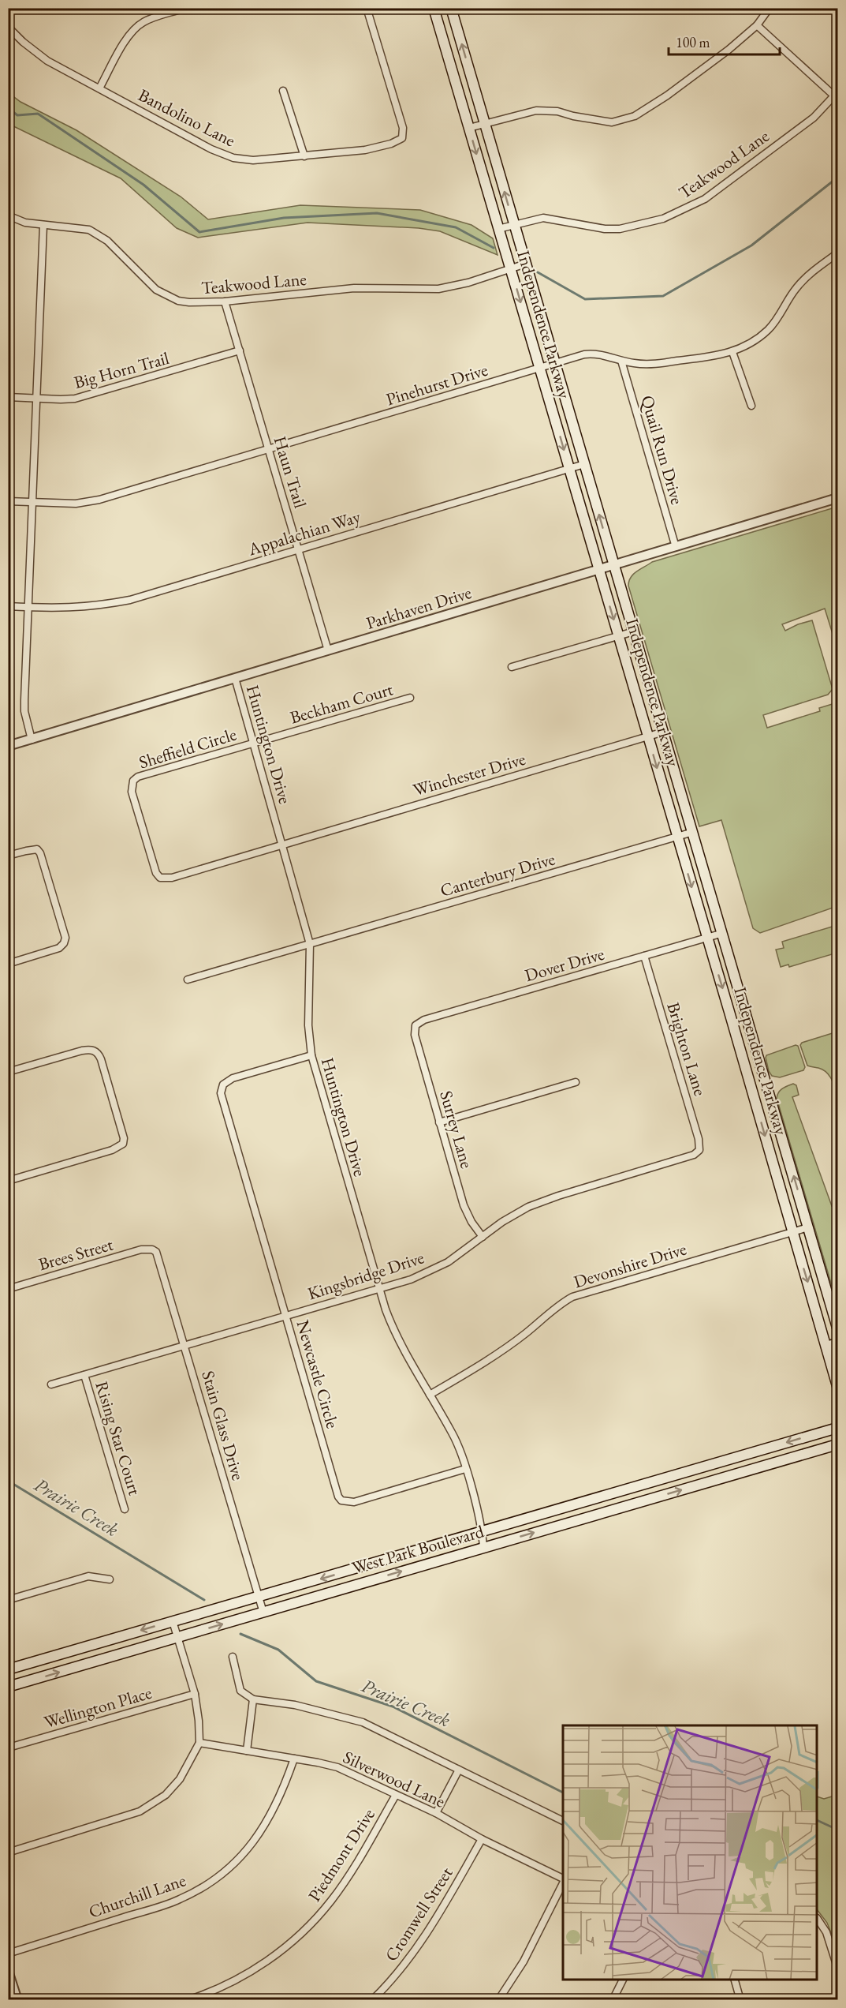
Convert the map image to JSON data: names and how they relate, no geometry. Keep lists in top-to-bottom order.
{
  "streets": {
    "main road": ["Independence Parkway", "West Park Boulevard"],
    "street": [
      "Bandolino Lane",
      "Teakwood Lane",
      "Big Horn Trail",
      "Pinehurst Drive",
      "Quail Run Drive",
      "Haun Trail",
      "Appalachian Way",
      "Parkhaven Drive",
      "Beckham Court",
      "Huntington Drive",
      "Sheffield Circle",
      "Winchester Drive",
      "Canterbury Drive",
      "Dover Drive",
      "Brighton Lane",
      "Surrey Lane",
      "Brees Street",
      "Devonshire Drive",
      "Kingsbridge Drive",
      "Newcastle Circle",
      "Stain Glass Drive",
      "Rising Star Court",
      "Wellington Place",
      "Silverwood Lane",
      "Piedmont Drive",
      "Churchill Lane",
      "Cromwell Street"
    ]
  },
  "crossings": [
    ["Teakwood Lane", "Independence Parkway"],
    ["Teakwood Lane", "Haun Trail"],
    ["Independence Parkway", "Pinehurst Drive"],
    ["Independence Parkway", "Appalachian Way"],
    ["Independence Parkway", "Parkhaven Drive"],
    ["Independence Parkway", "Winchester Drive"],
    ["Independence Parkway", "Canterbury Drive"],
    ["Independence Parkway", "Dover Drive"],
    ["Independence Parkway", "Devonshire Drive"],
    ["Big Horn Trail", "Haun Trail"],
    ["Pinehurst Drive", "Quail Run Drive"],
    ["Pinehurst Drive", "Haun Trail"],
    ["Quail Run Drive", "Parkhaven Drive"],
    ["Haun Trail", "Appalachian Way"],
    ["Haun Trail", "Parkhaven Drive"],
    ["Parkhaven Drive", "Huntington Drive"],
    ["Beckham Court", "Huntington Drive"],
    ["Beckham Court", "Sheffield Circle"],
    ["Huntington Drive", "Sheffield Circle"],
    ["Huntington Drive", "Winchester Drive"],
    ["Huntington Drive", "Canterbury Drive"],
    ["Huntington Drive", "Devonshire Drive"],
    ["Huntington Drive", "Kingsbridge Drive"],
    ["Huntington Drive", "Newcastle Circle"],
    ["Huntington Drive", "West Park Boulevard"],
    ["Sheffield Circle", "Winchester Drive"],
    ["Dover Drive", "Brighton Lane"],
    ["Dover Drive", "Surrey Lane"],
    ["Brighton Lane", "Kingsbridge Drive"],
    ["Surrey Lane", "Kingsbridge Drive"],
    ["Brees Street", "Stain Glass Drive"],
    ["Kingsbridge Drive", "Newcastle Circle"],
    ["Kingsbridge Drive", "Stain Glass Drive"],
    ["Kingsbridge Drive", "Rising Star Court"],
    ["Stain Glass Drive", "West Park Boulevard"],
    ["Silverwood Lane", "Piedmont Drive"],
    ["Silverwood Lane", "Churchill Lane"],
    ["Silverwood Lane", "Cromwell Street"]
  ],
  "water": ["Prairie Creek"],
  "scale_bar": "100 m"
}
